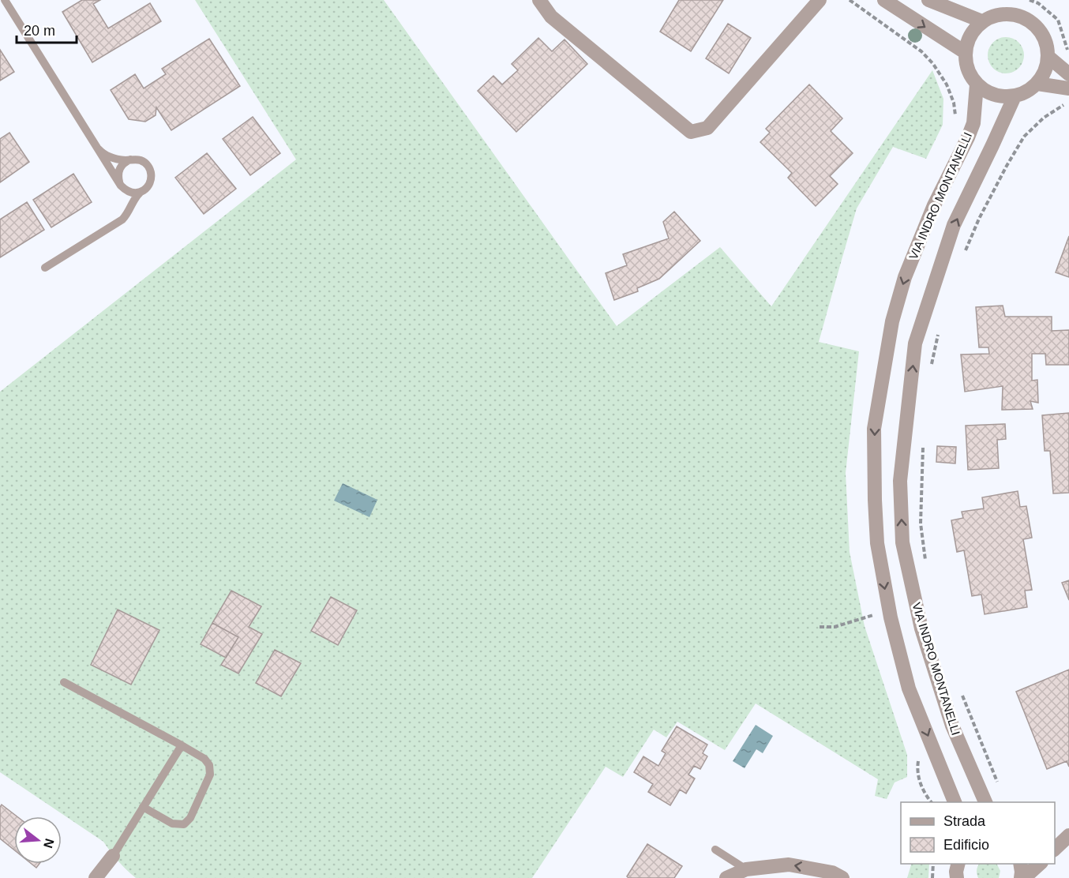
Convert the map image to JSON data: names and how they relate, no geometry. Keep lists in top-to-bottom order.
{
  "streets": {
    "street": ["VIA INDRO MONTANELLI"]
  },
  "legend": ["Strada", "Edificio"],
  "scale_bar": "20 m",
  "north": "right"
}
